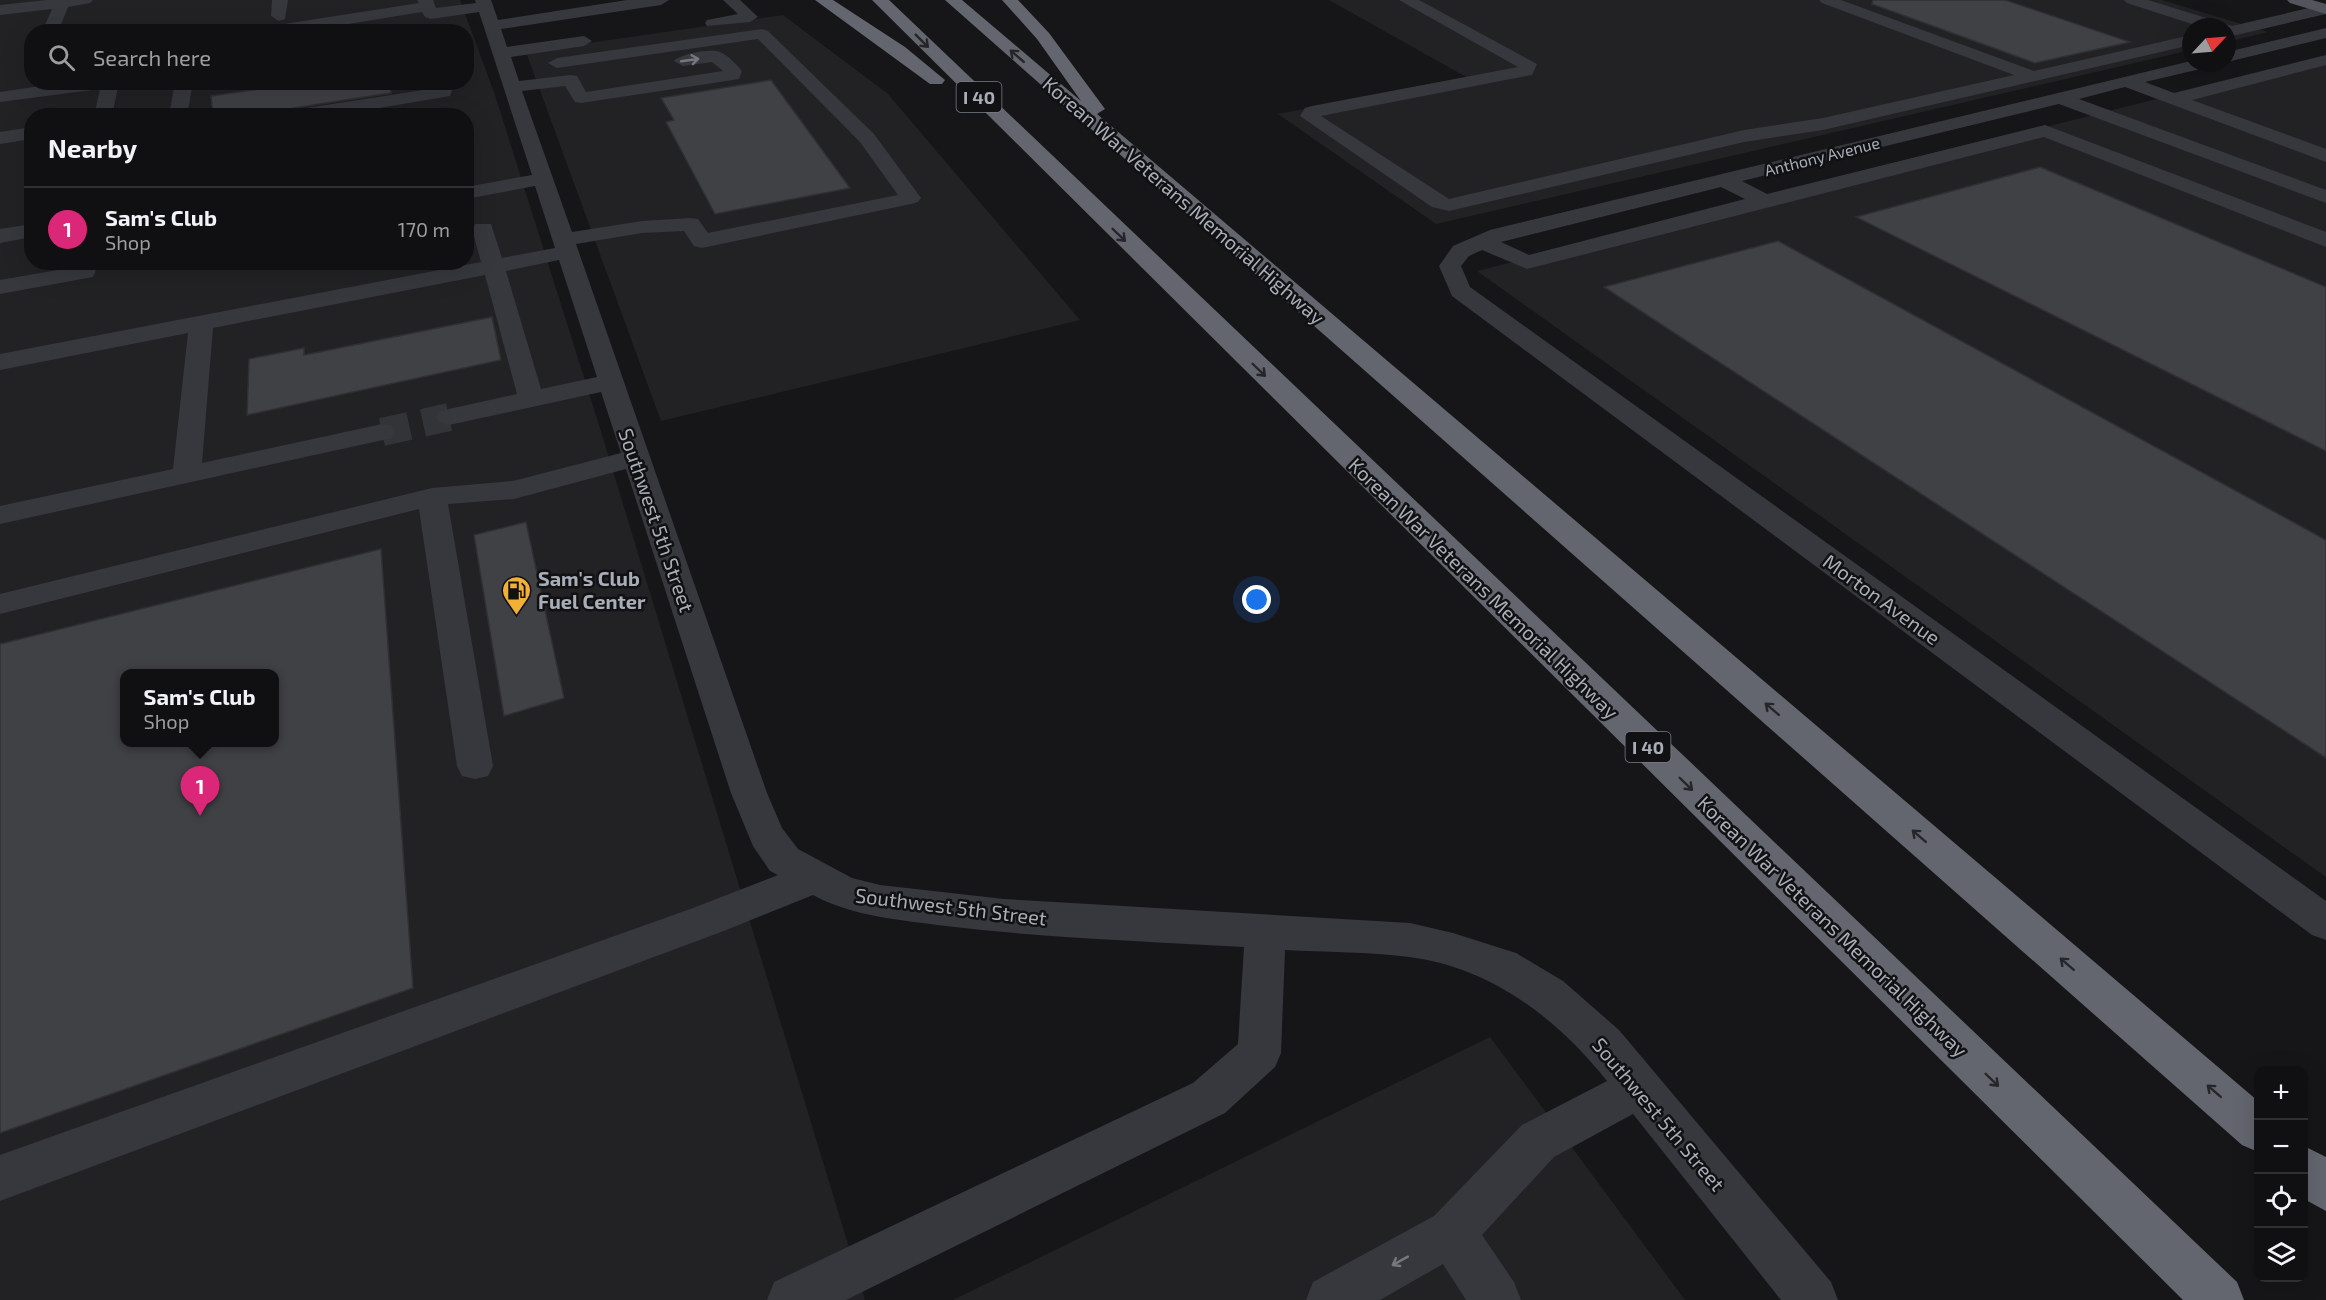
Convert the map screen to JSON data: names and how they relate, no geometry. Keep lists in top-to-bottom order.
{
  "streets": {
    "highway": ["I 40", "Korean War Veterans Memorial Highway"],
    "street": ["Anthony Avenue", "Southwest 5th Street", "Morton Avenue"]
  },
  "crossings": [
    ["Anthony Avenue", "Morton Avenue"]
  ],
  "places": {
    "fuel station": ["Sam's Club Fuel Center"]
  },
  "north": "top right",
  "page": {
    "search": "Search here",
    "heading": "Nearby",
    "list": [
      {
        "mark": "1",
        "name": "Sam's Club",
        "note": "Shop",
        "value": "170 m"
      }
    ],
    "popup": ["Sam's Club", "Shop"],
    "pins": "1",
    "map_buttons": ["+", "−"]
  }
}
